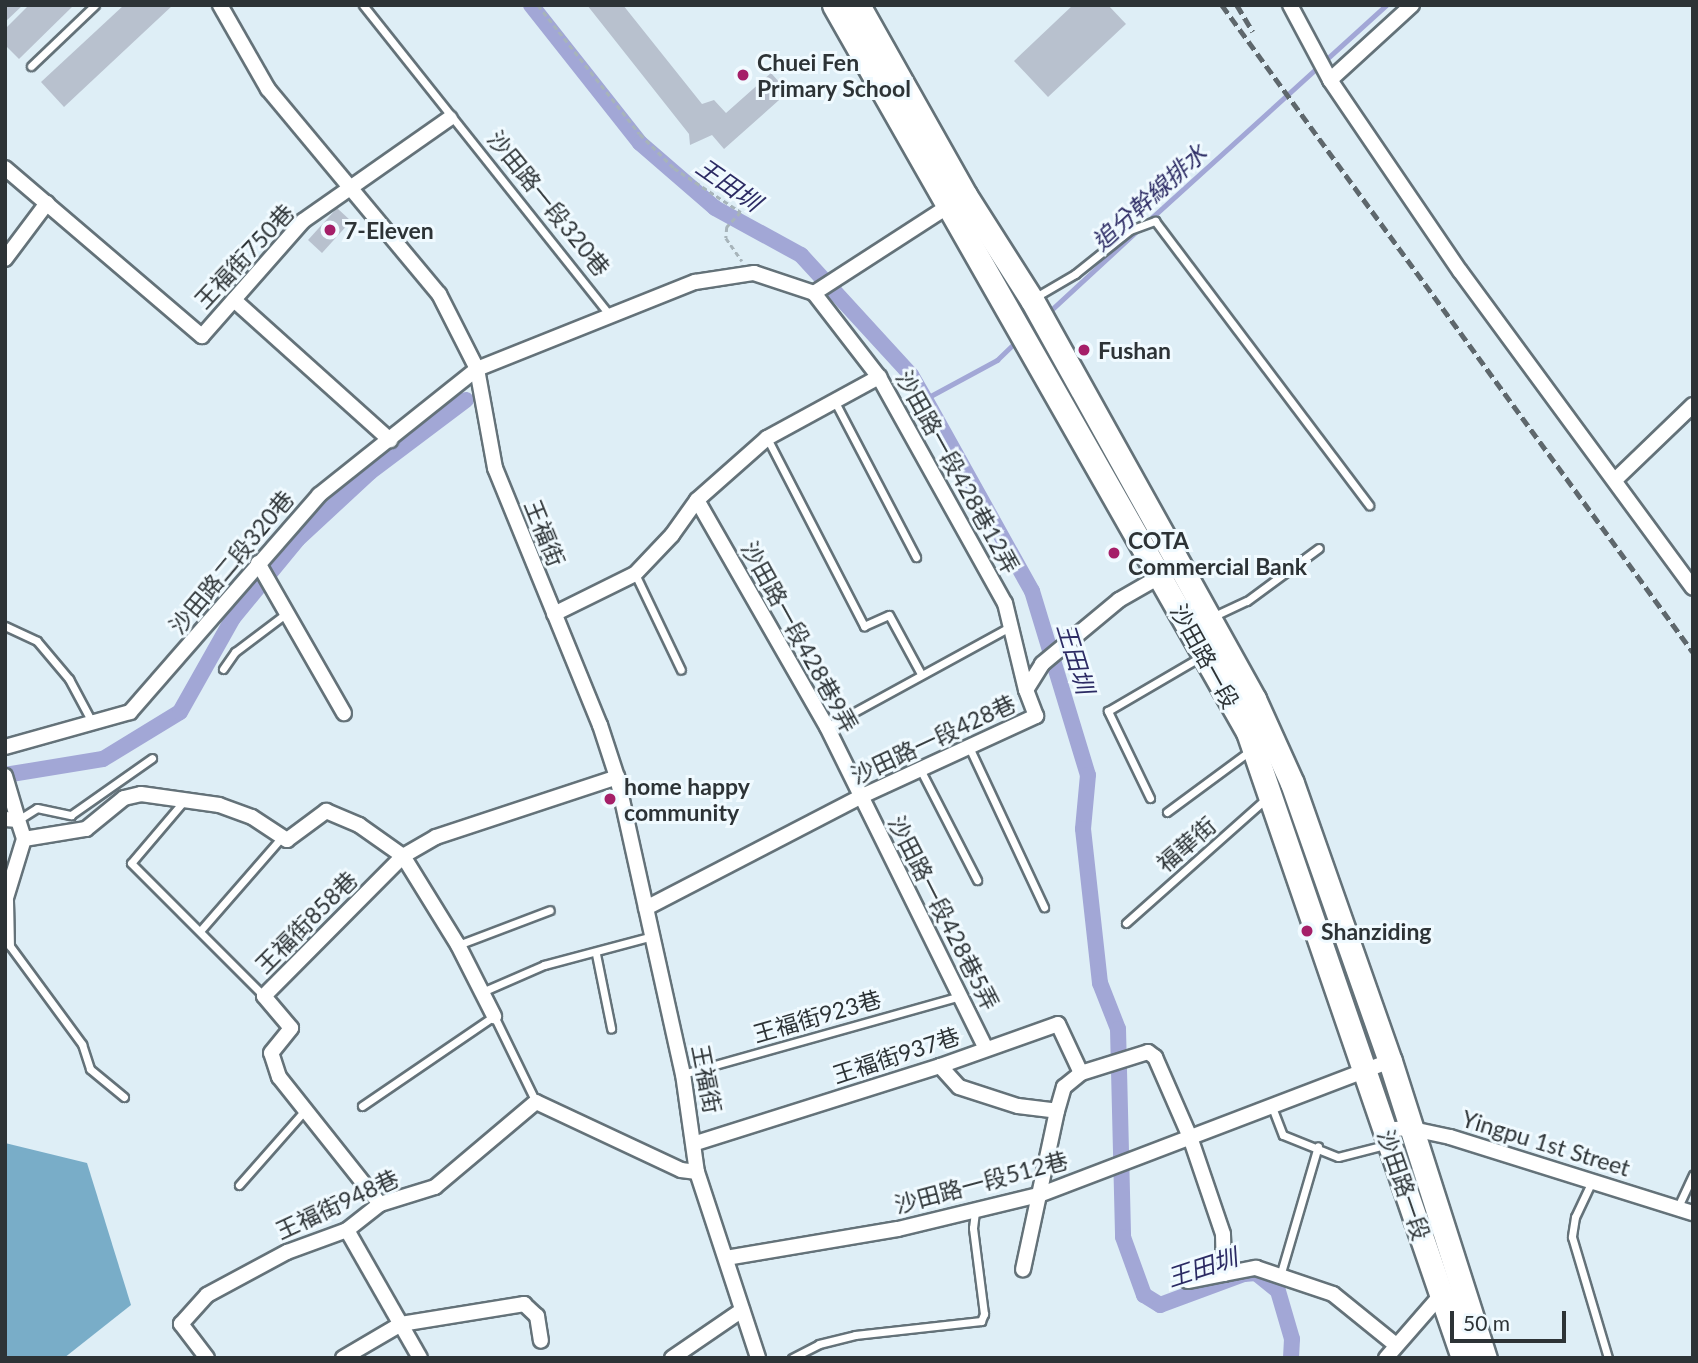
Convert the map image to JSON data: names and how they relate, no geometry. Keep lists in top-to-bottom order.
{
  "streets": {
    "main road": ["沙田路一段"],
    "street": [
      "王福街750巷",
      "沙田路一段428巷12弄",
      "王福街",
      "沙田路二段320巷",
      "沙田路一段428巷9弄",
      "沙田路一段428巷",
      "沙田路一段428巷5弄",
      "王福街858巷",
      "王福街937巷",
      "Yingpu 1st Street",
      "沙田路一段512巷",
      "王福街948巷"
    ],
    "lane": ["沙田路一段320巷", "福華街", "王福街923巷"]
  },
  "crossings": [
    ["沙田路一段320巷", "王福街750巷"],
    ["王福街750巷", "王福街"],
    ["沙田路一段428巷12弄", "沙田路一段428巷"],
    ["王福街", "沙田路二段320巷"],
    ["王福街", "沙田路一段428巷"],
    ["王福街", "王福街858巷"],
    ["王福街", "王福街923巷"],
    ["王福街", "王福街937巷"],
    ["沙田路一段428巷9弄", "沙田路一段428巷"],
    ["沙田路一段428巷9弄", "沙田路一段428巷5弄"],
    ["沙田路一段", "沙田路一段428巷"],
    ["沙田路一段", "福華街"],
    ["沙田路一段", "Yingpu 1st Street"],
    ["沙田路一段", "沙田路一段512巷"],
    ["沙田路一段428巷", "沙田路一段428巷5弄"],
    ["沙田路一段428巷5弄", "王福街923巷"],
    ["沙田路一段428巷5弄", "王福街937巷"],
    ["王福街858巷", "王福街948巷"]
  ],
  "water": ["王田圳", "追分幹線排水"],
  "places": [
    "Chuei Fen Primary School",
    "7-Eleven",
    "Fushan",
    "COTA Commercial Bank",
    "home happy community",
    "Shanziding"
  ],
  "scale_bar": "50 m"
}
